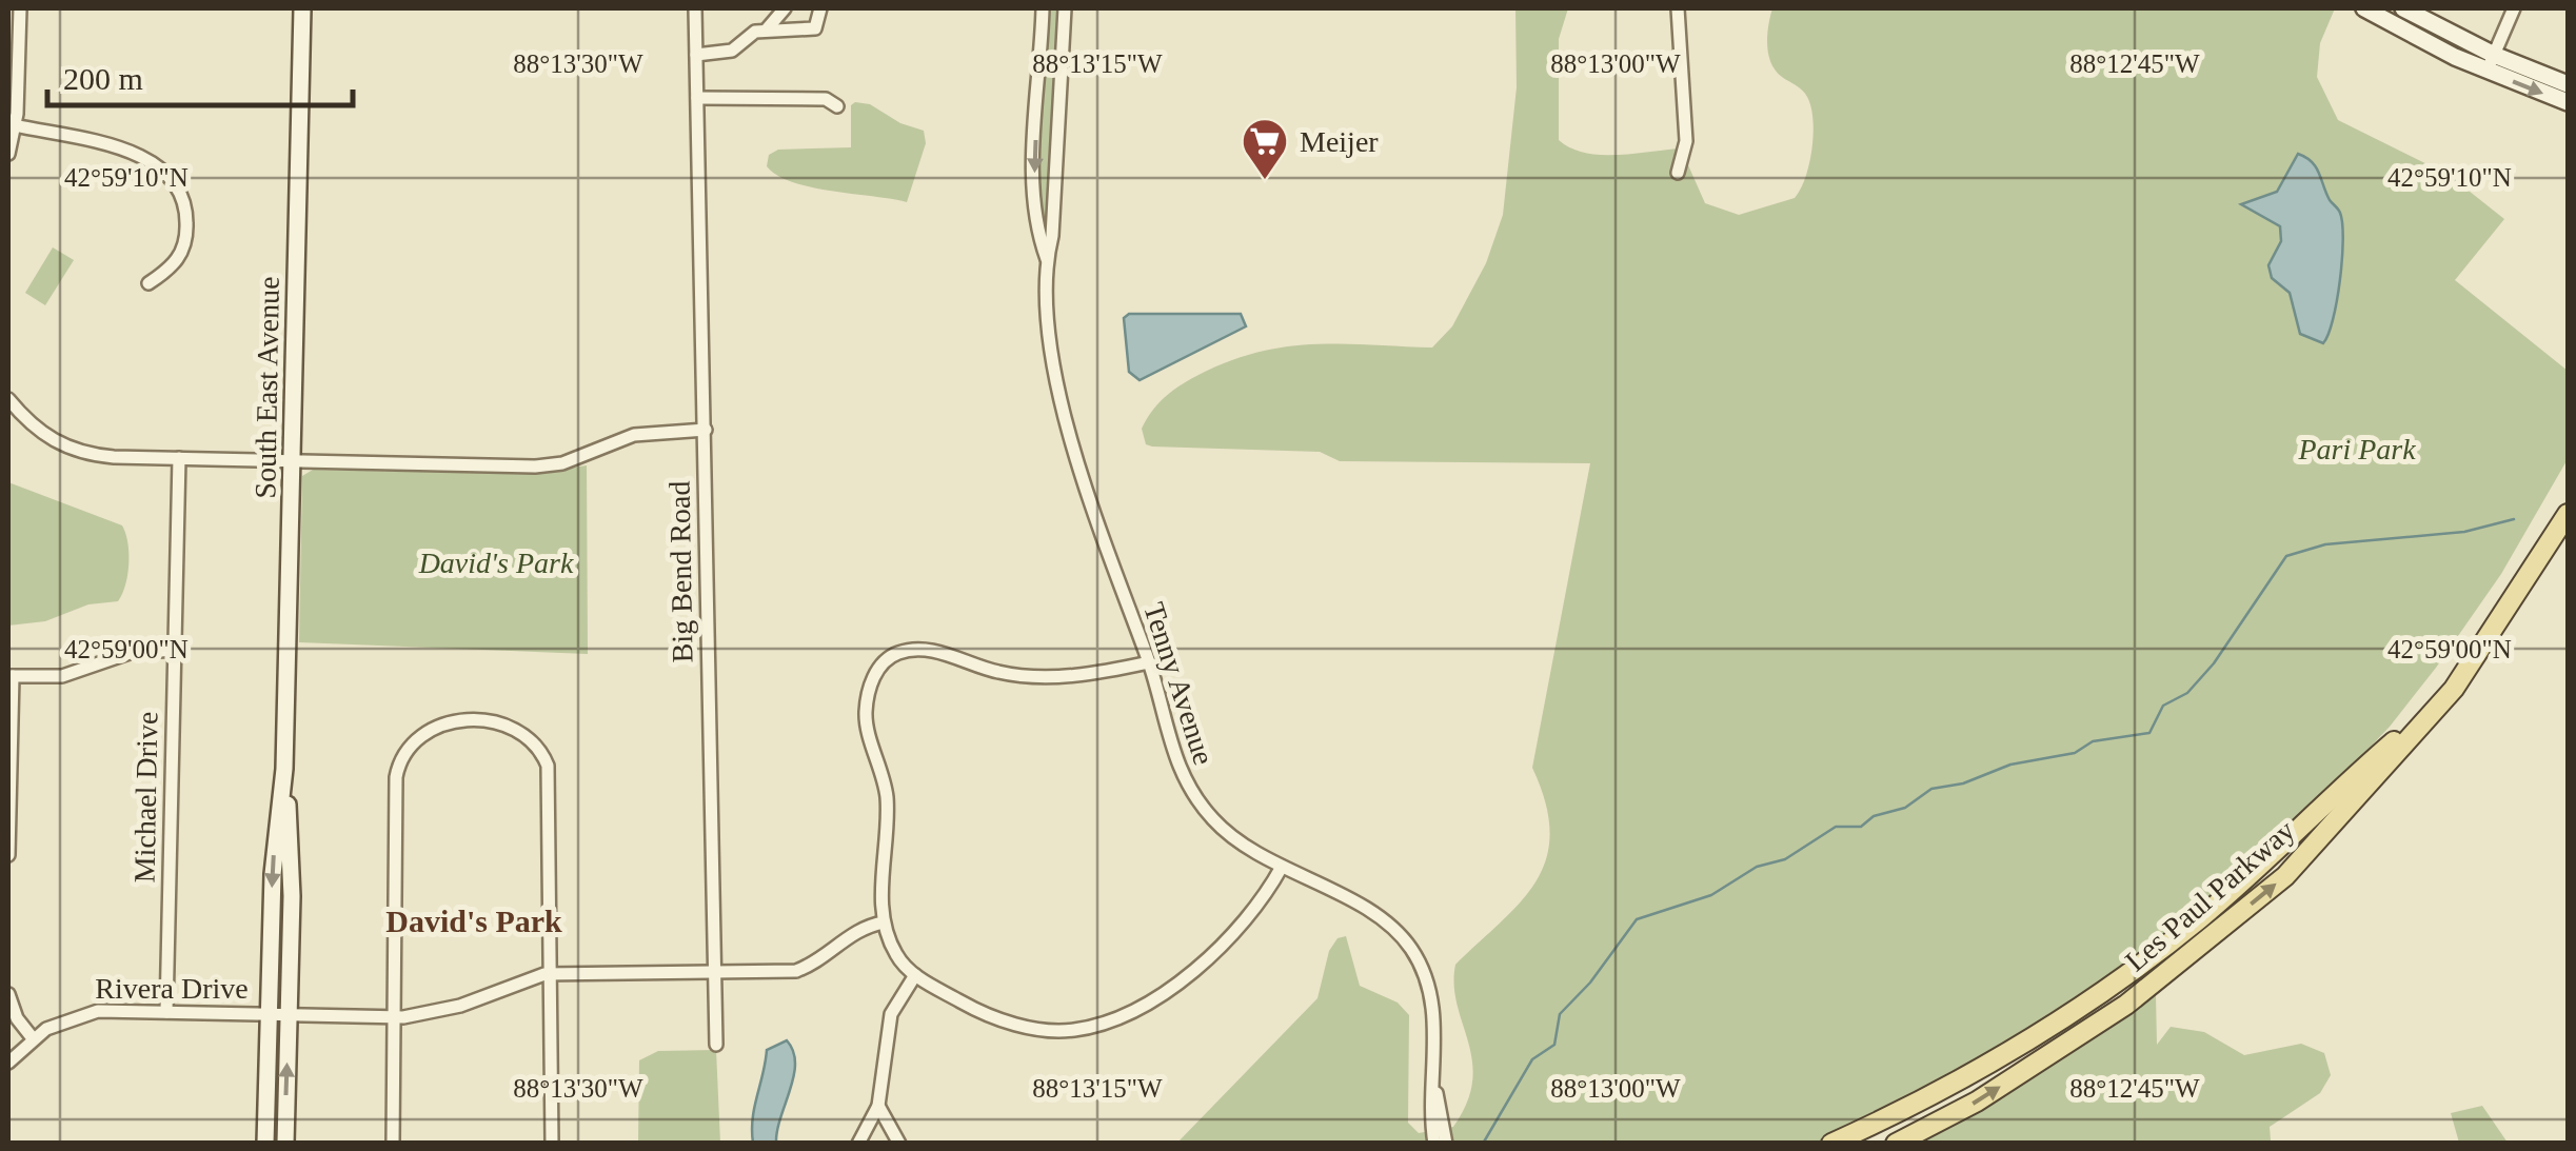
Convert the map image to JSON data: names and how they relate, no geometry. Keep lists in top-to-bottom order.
{
  "streets": {
    "main road": ["South East Avenue", "Les Paul Parkway"],
    "street": [
      "Big Bend Road",
      "Tenny Avenue",
      "Michael Drive",
      "Rivera Drive"
    ]
  },
  "crossings": [
    ["South East Avenue", "Rivera Drive"],
    ["Big Bend Road", "Rivera Drive"],
    ["Michael Drive", "Rivera Drive"]
  ],
  "districts": ["David's Park"],
  "parks": ["Pari Park", "David's Park"],
  "places": {
    "supermarket": ["Meijer"]
  },
  "scale_bar": "200 m",
  "coordinates": [
    "88°13'30\"W",
    "88°13'15\"W",
    "88°13'00\"W",
    "88°12'45\"W",
    "42°59'10\"N",
    "42°59'00\"N"
  ]
}
